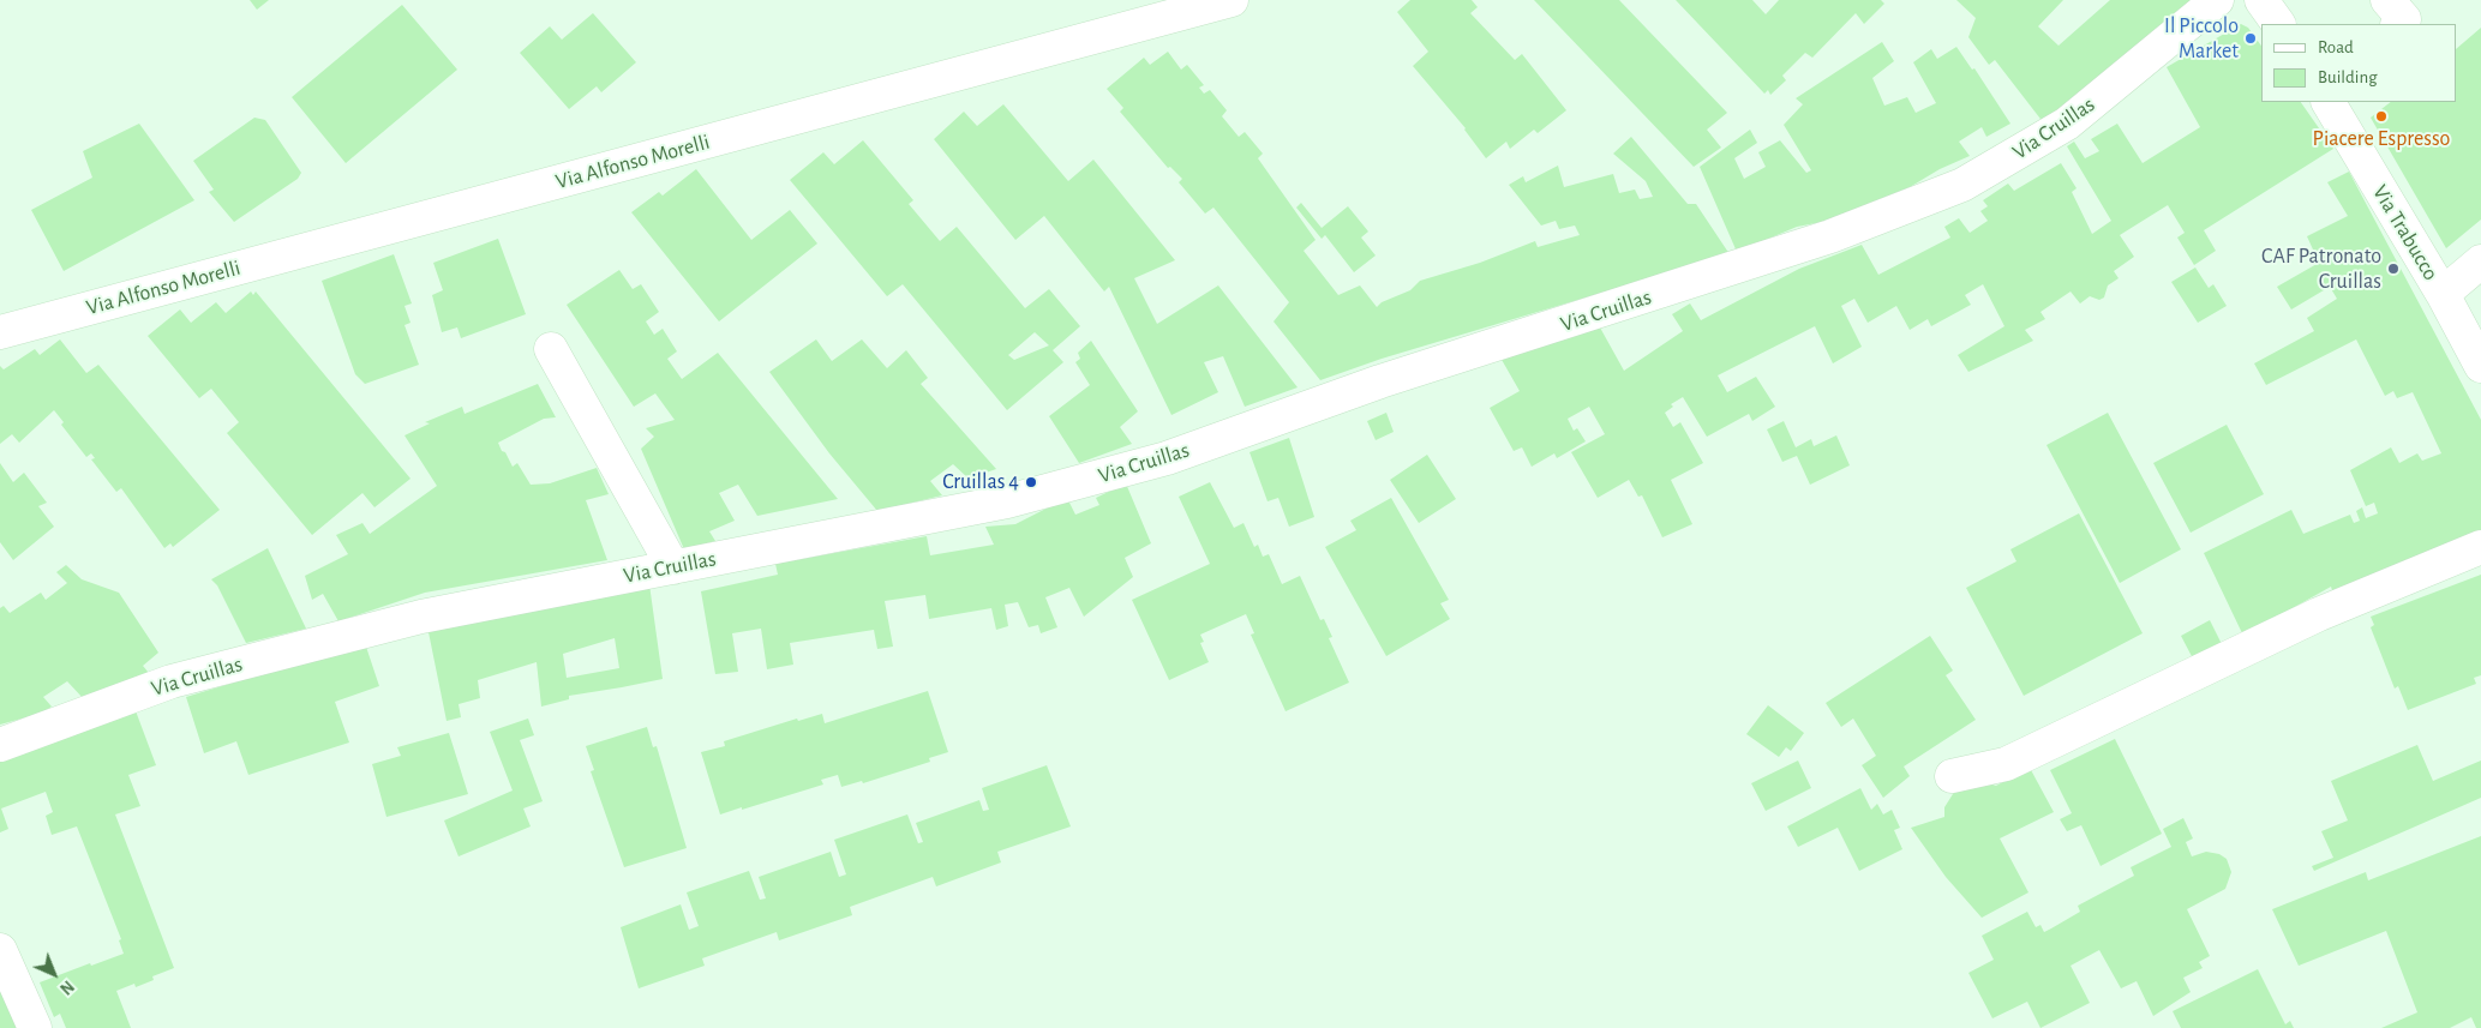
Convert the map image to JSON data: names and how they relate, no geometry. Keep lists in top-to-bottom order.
{
  "streets": {
    "street": ["Via Cruillas", "Via Alfonso Morelli", "Via Trabucco"]
  },
  "places": [
    "Il Piccolo Market",
    "Piacere Espresso",
    "CAF Patronato Cruillas",
    "Cruillas 4"
  ],
  "legend": ["Road", "Building"],
  "north": "bottom right"
}
